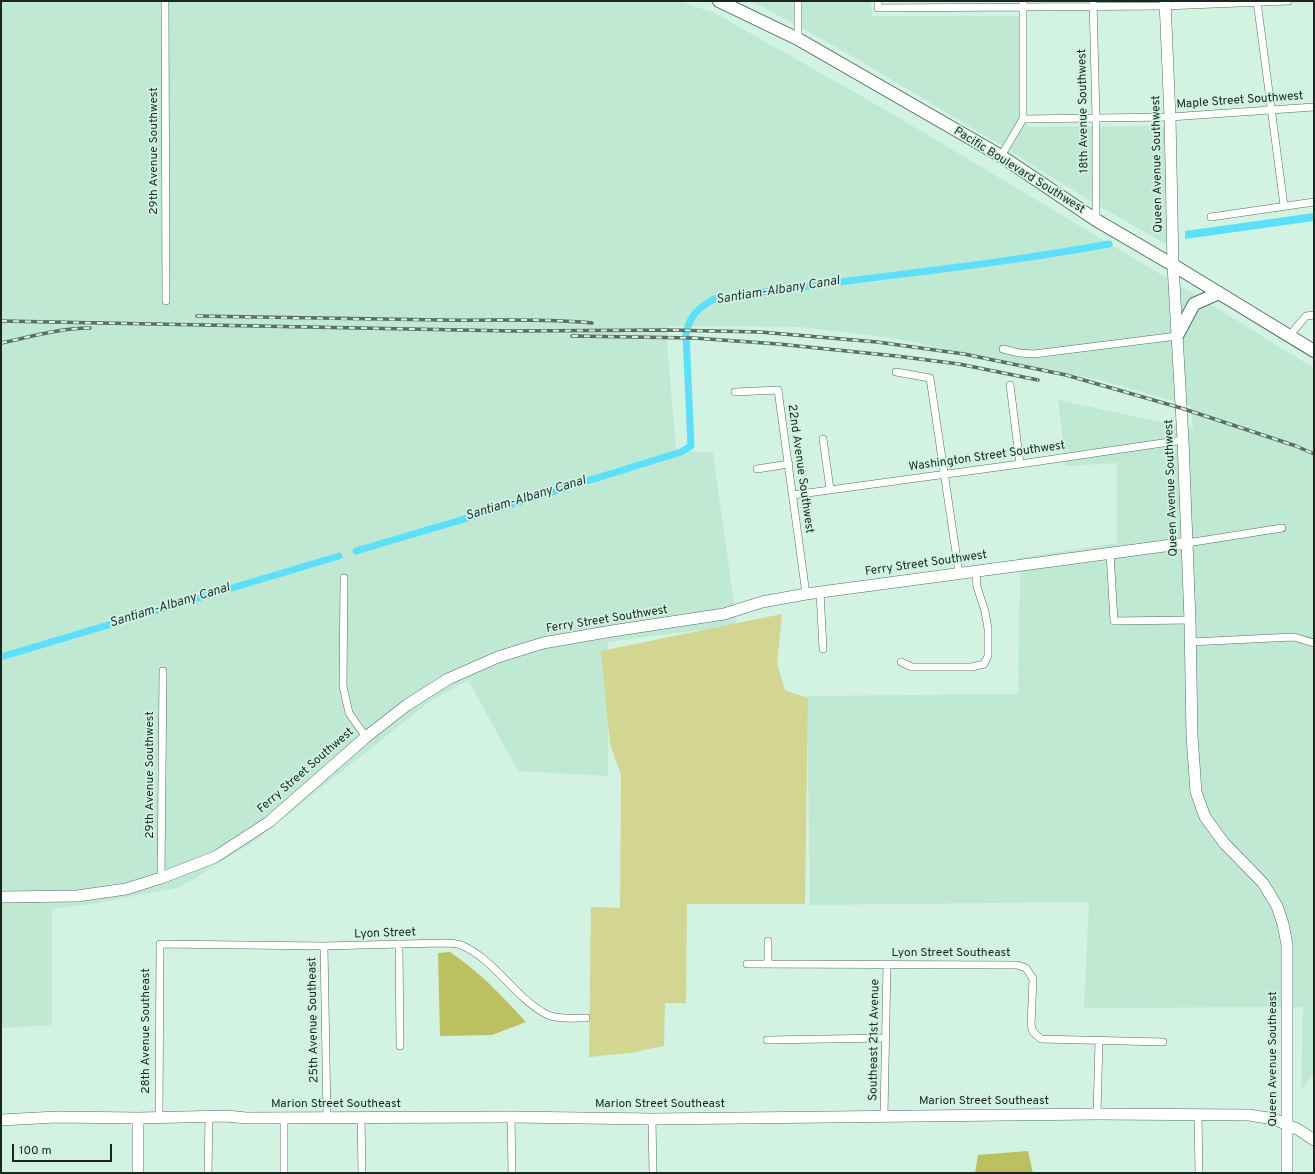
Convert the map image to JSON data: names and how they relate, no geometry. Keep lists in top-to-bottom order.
{
  "streets": {
    "main road": ["Pacific Boulevard Southwest"],
    "street": [
      "Maple Street Southwest",
      "18th Avenue Southwest",
      "29th Avenue Southwest",
      "Queen Avenue Southwest",
      "Washington Street Southwest",
      "22nd Avenue Southwest",
      "Ferry Street Southwest",
      "Lyon Street",
      "Lyon Street Southeast",
      "25th Avenue Southeast",
      "28th Avenue Southeast",
      "Southeast 21st Avenue",
      "Queen Avenue Southeast",
      "Marion Street Southeast"
    ]
  },
  "crossings": [
    ["Maple Street Southwest", "18th Avenue Southwest"],
    ["Maple Street Southwest", "Queen Avenue Southwest"],
    ["18th Avenue Southwest", "Pacific Boulevard Southwest"],
    ["29th Avenue Southwest", "Ferry Street Southwest"],
    ["Queen Avenue Southwest", "Pacific Boulevard Southwest"],
    ["Queen Avenue Southwest", "Washington Street Southwest"],
    ["Queen Avenue Southwest", "Ferry Street Southwest"],
    ["Queen Avenue Southwest", "Queen Avenue Southeast"],
    ["Washington Street Southwest", "22nd Avenue Southwest"],
    ["22nd Avenue Southwest", "Ferry Street Southwest"],
    ["Lyon Street", "25th Avenue Southeast"],
    ["Lyon Street", "28th Avenue Southeast"],
    ["Lyon Street Southeast", "Southeast 21st Avenue"],
    ["25th Avenue Southeast", "Marion Street Southeast"],
    ["28th Avenue Southeast", "Marion Street Southeast"],
    ["Southeast 21st Avenue", "Marion Street Southeast"],
    ["Queen Avenue Southeast", "Marion Street Southeast"]
  ],
  "water": ["Santiam-Albany Canal"],
  "scale_bar": "100 m"
}
